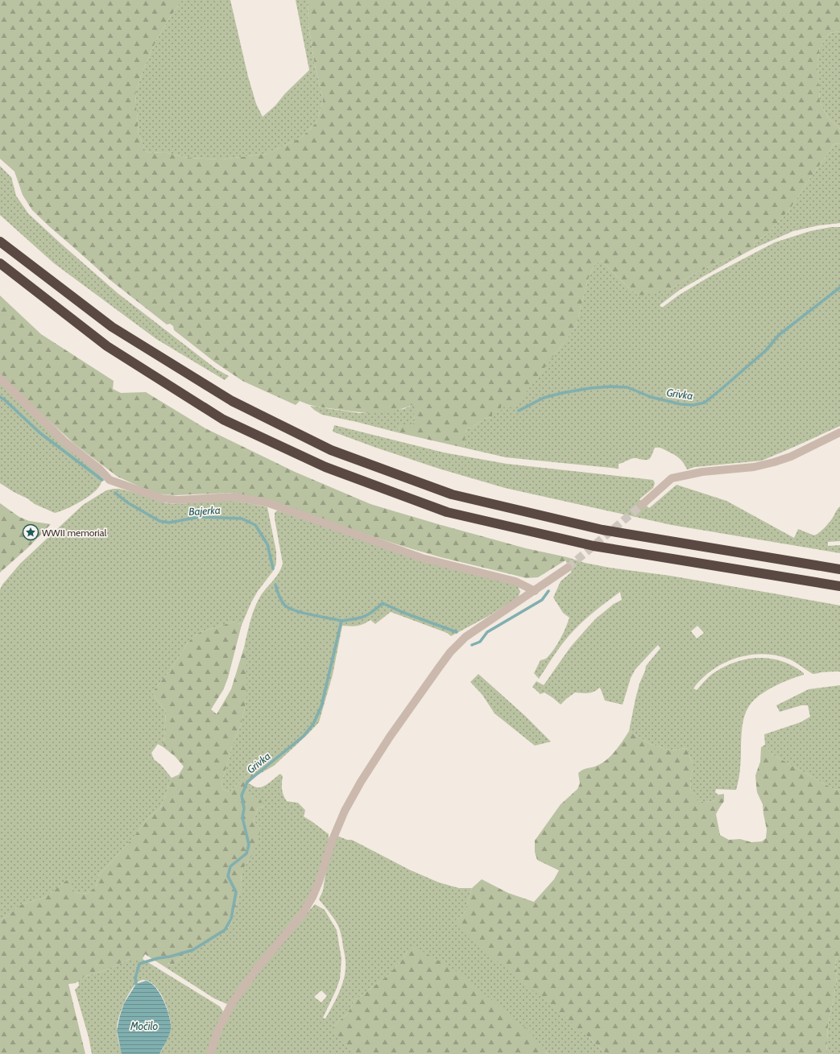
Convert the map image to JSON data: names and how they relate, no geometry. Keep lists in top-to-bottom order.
{
  "water": ["Grivka", "Bajerka", "Močilo"],
  "places": {
    "place": ["WWII memorial"]
  }
}
